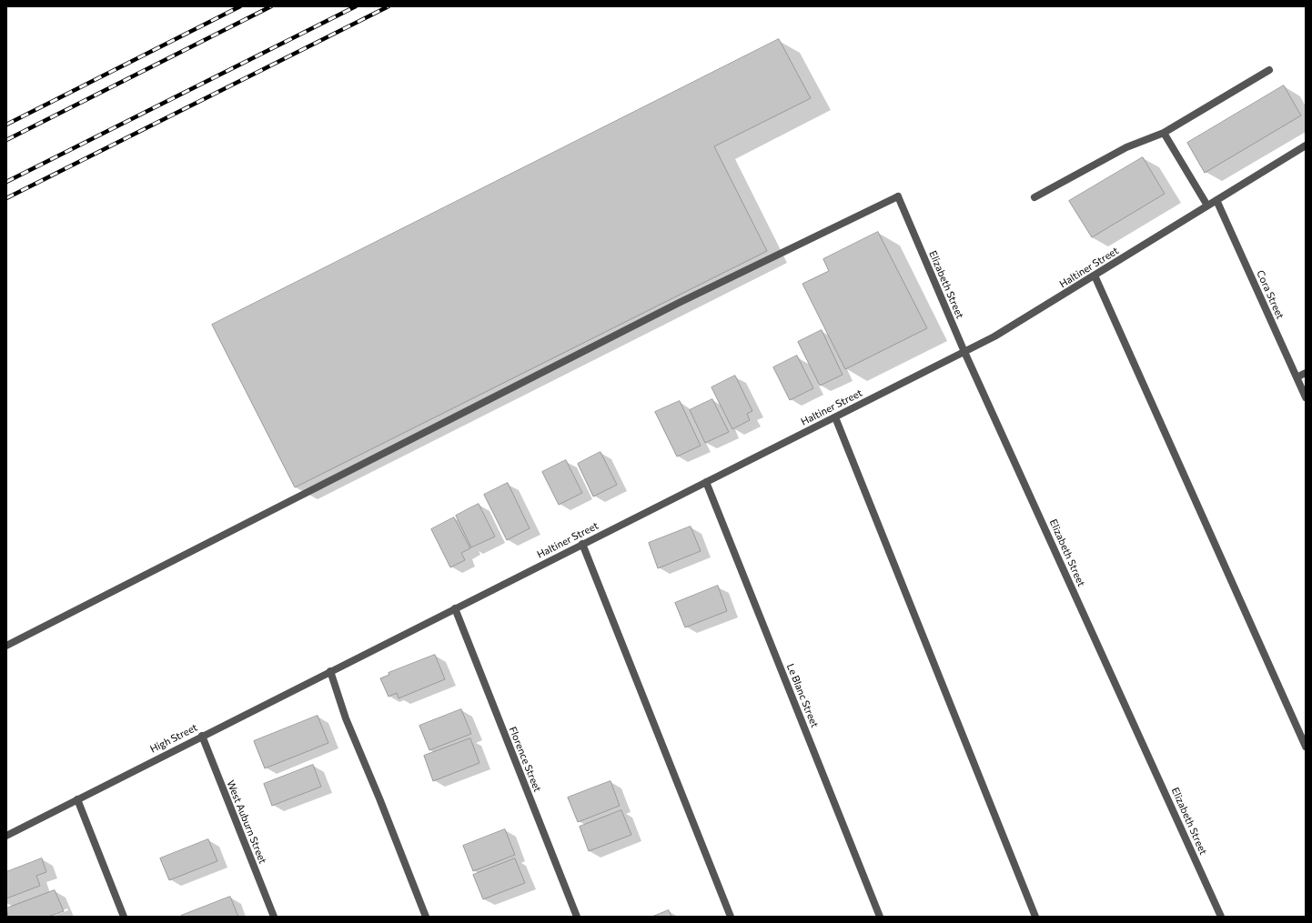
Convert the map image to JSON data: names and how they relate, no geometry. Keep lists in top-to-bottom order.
{
  "streets": {
    "street": [
      "Haltiner Street",
      "Elizabeth Street",
      "Cora Street",
      "Le Blanc Street",
      "High Street",
      "Florence Street",
      "West Auburn Street"
    ]
  },
  "crossings": [
    ["Haltiner Street", "Elizabeth Street"],
    ["Haltiner Street", "Cora Street"],
    ["Haltiner Street", "Le Blanc Street"],
    ["Haltiner Street", "High Street"],
    ["Haltiner Street", "Florence Street"],
    ["High Street", "West Auburn Street"]
  ]
}
